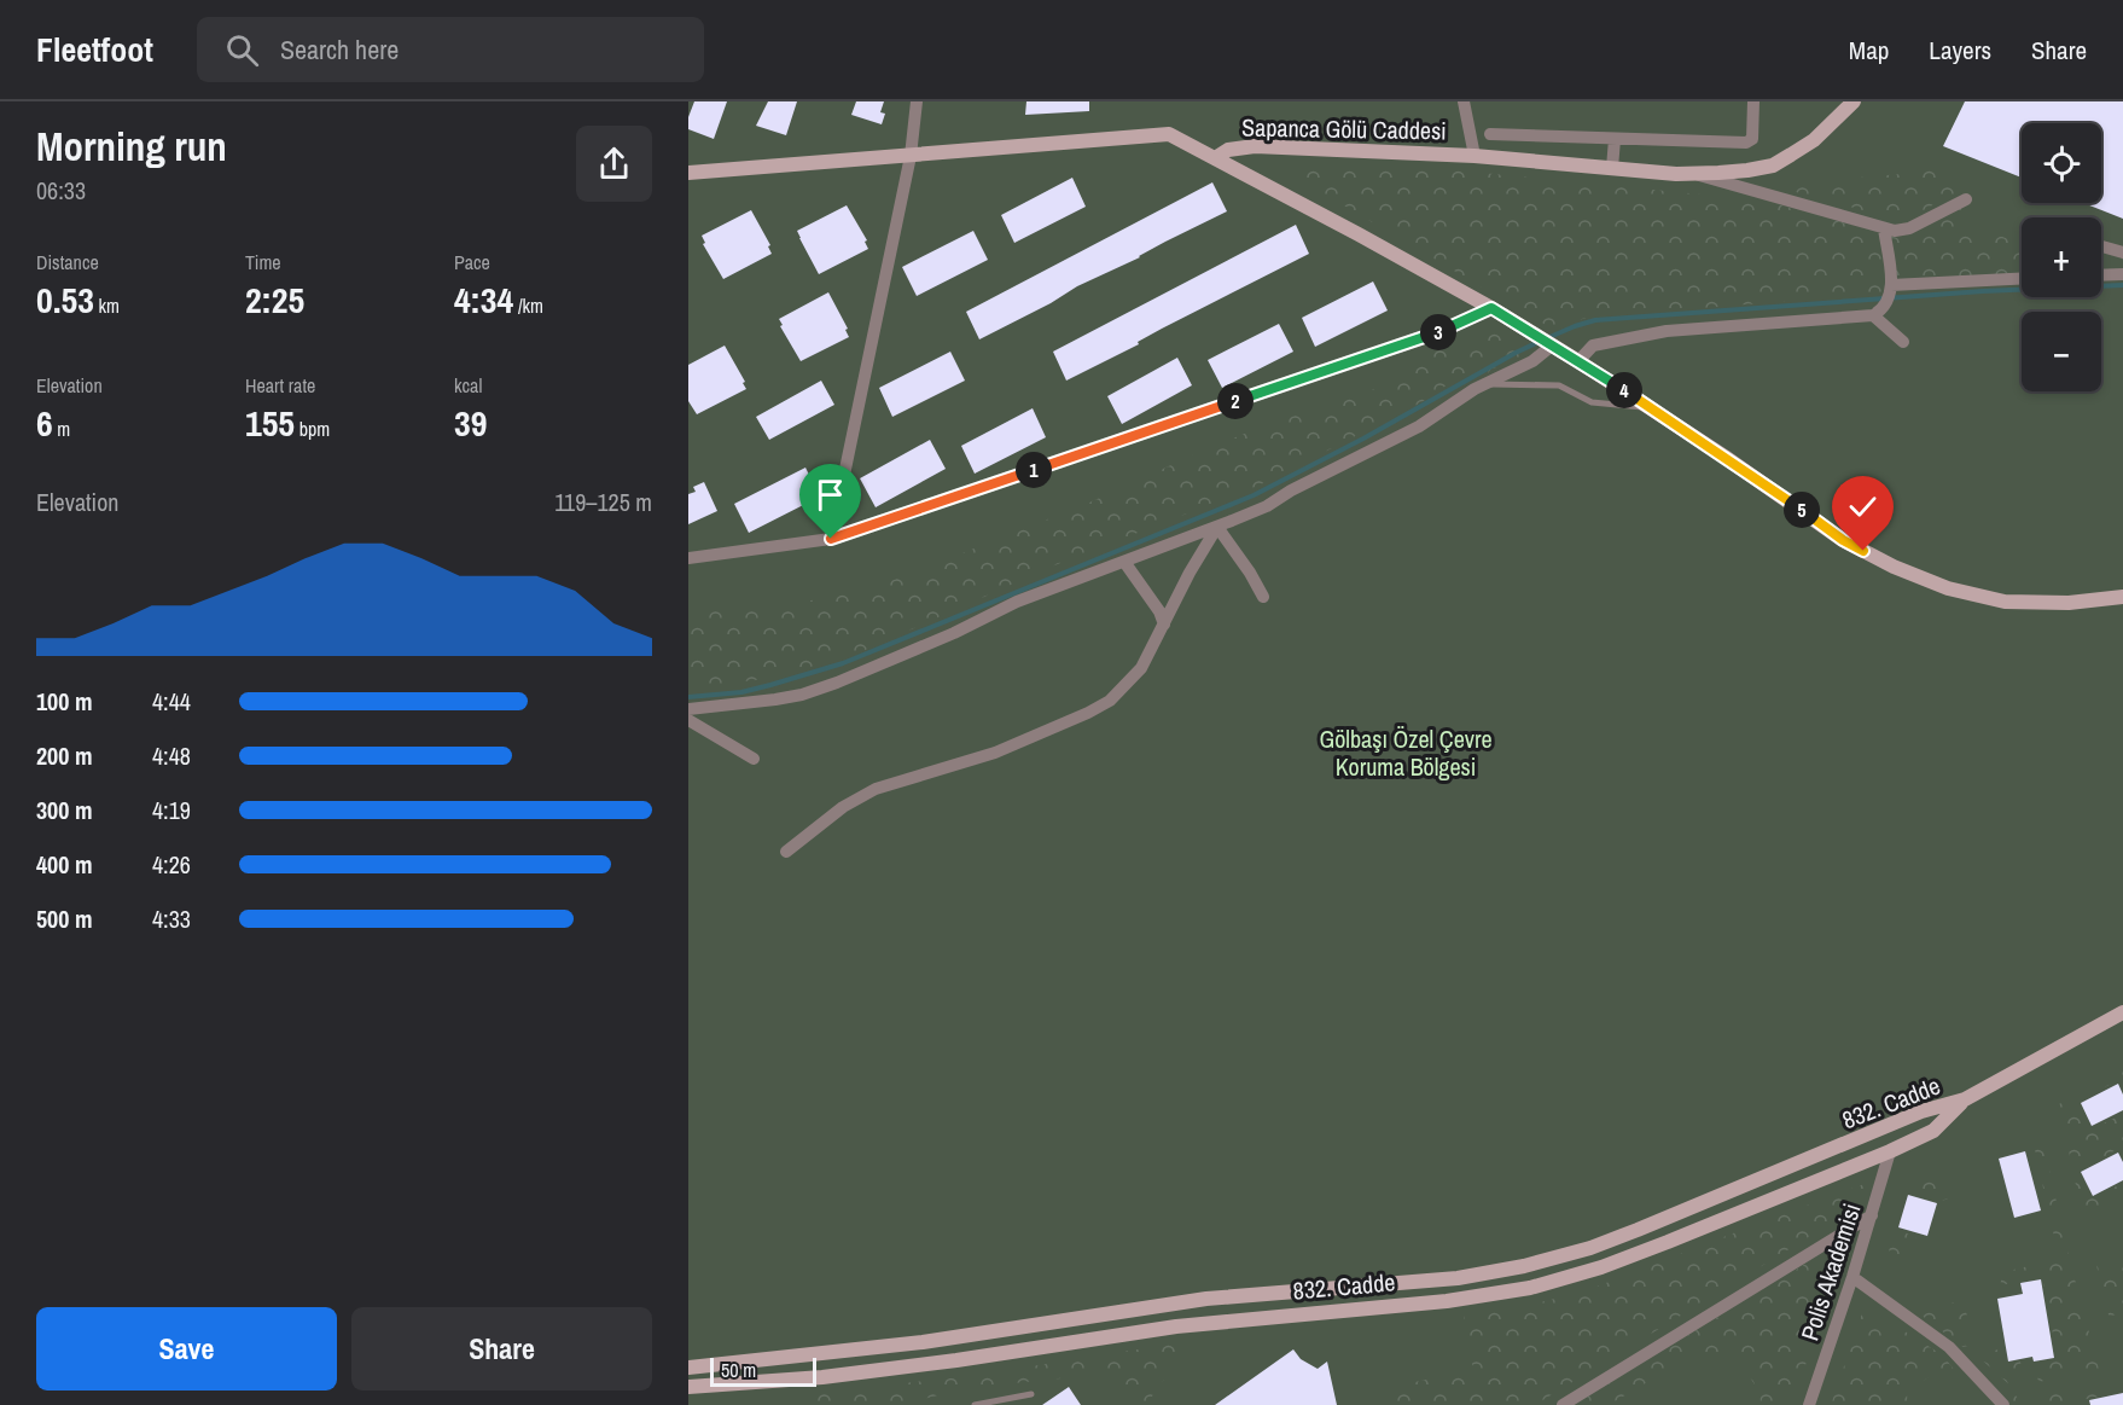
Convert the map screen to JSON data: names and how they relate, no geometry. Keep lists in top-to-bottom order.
{
  "streets": {
    "street": ["Sapanca Gölü Caddesi", "832. Cadde", "Polis Akademisi"]
  },
  "crossings": [
    ["832. Cadde", "Polis Akademisi"]
  ],
  "parks": ["Gölbaşı Özel Çevre Koruma Bölgesi"],
  "scale_bar": "50 m",
  "page": {
    "header": "Fleetfoot",
    "search": "Search here",
    "nav": ["Map", "Layers", "Share"],
    "heading": ["Morning run", "06:33"],
    "map_buttons": ["+", "−"],
    "stats": [
      ["Distance", "0.53 km"],
      ["Time", "2:25"],
      ["Pace", "4:34 /km"],
      ["Elevation", "6 m"],
      ["Heart rate", "155 bpm"],
      ["kcal", "39"]
    ],
    "pins": [
      "3",
      "4",
      "2",
      "1",
      "5"
    ],
    "chart": ["Elevation", "119–125 m"],
    "list": [
      {
        "name": "100 m",
        "note": "4:44"
      },
      {
        "name": "200 m",
        "note": "4:48"
      },
      {
        "name": "300 m",
        "note": "4:19"
      },
      {
        "name": "400 m",
        "note": "4:26"
      },
      {
        "name": "500 m",
        "note": "4:33"
      }
    ],
    "buttons": ["Save", "Share"],
    "scale": "50 m"
  }
}
